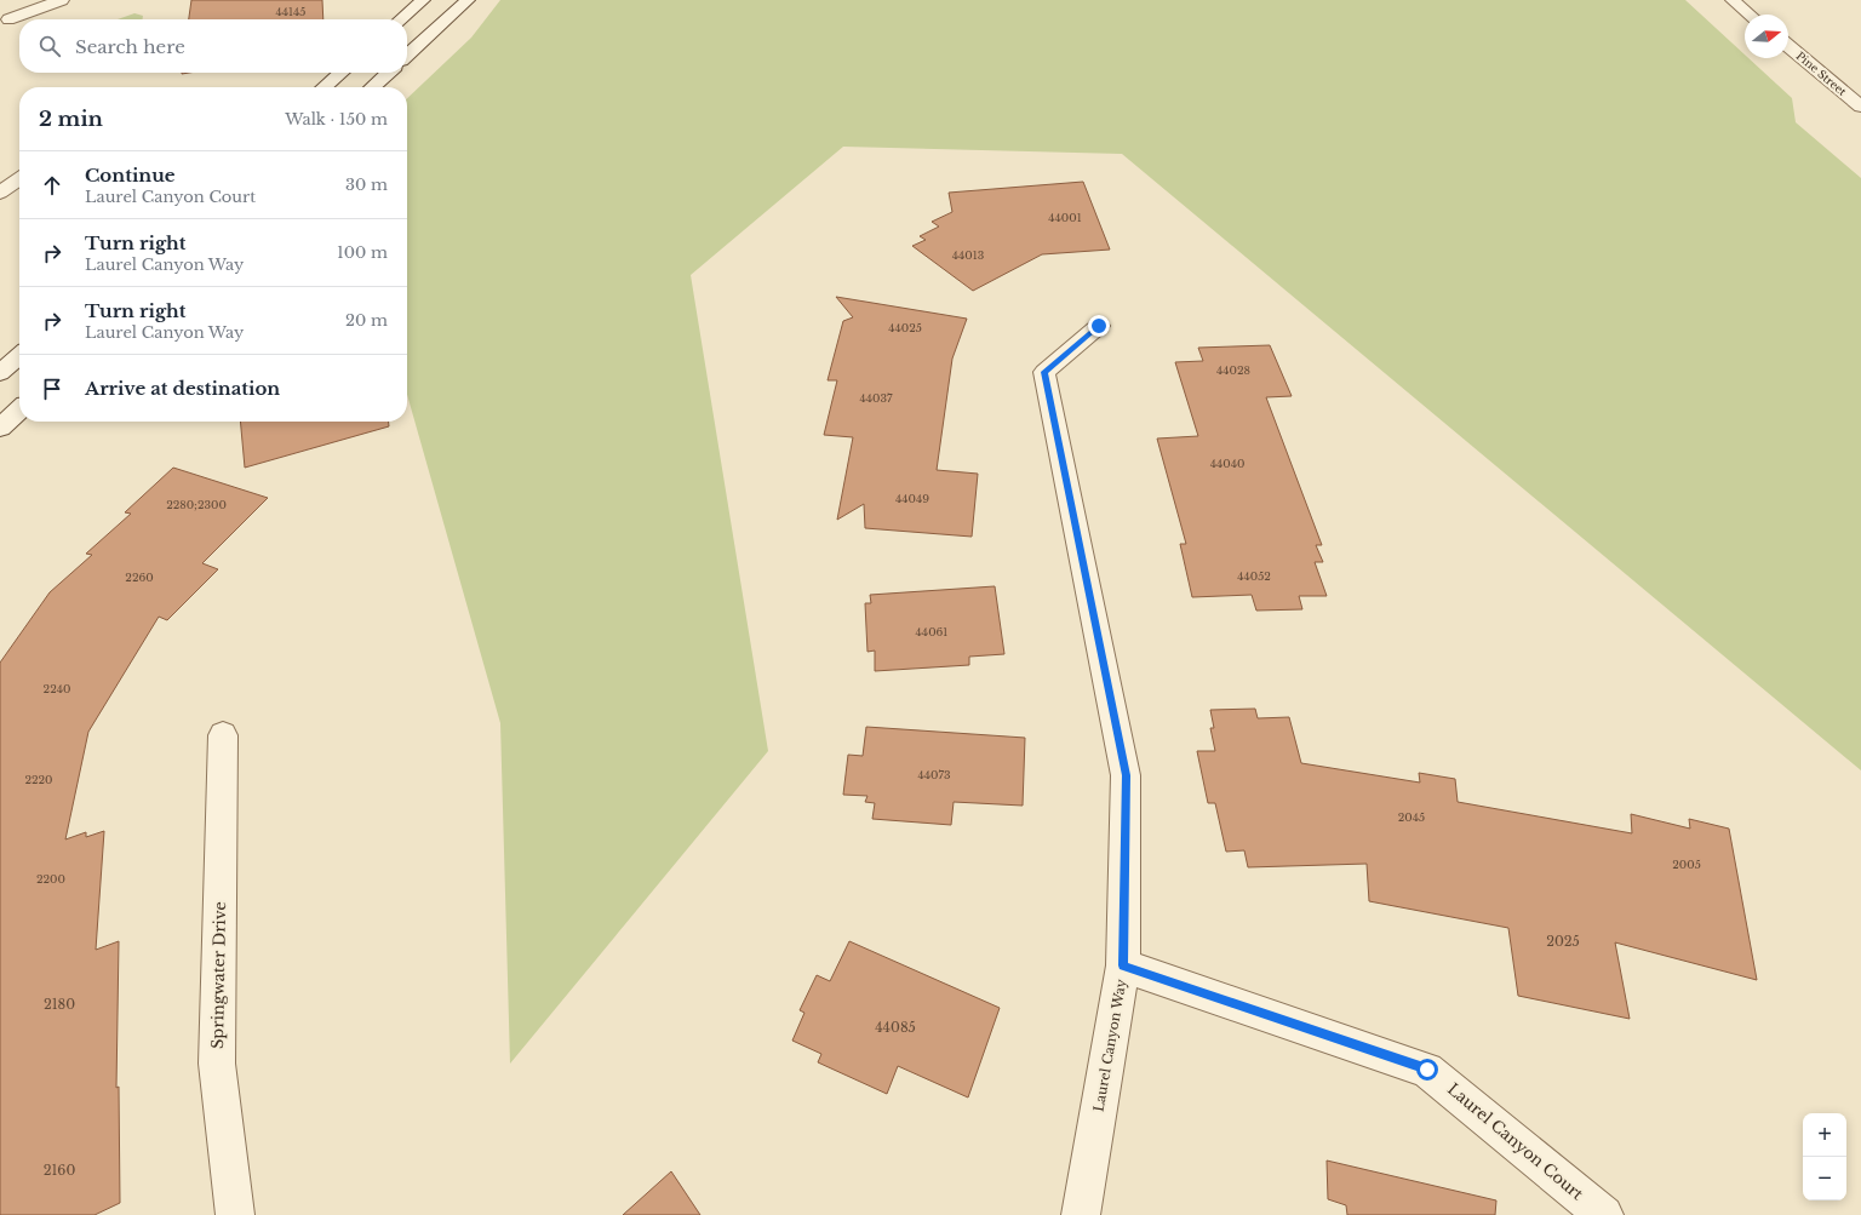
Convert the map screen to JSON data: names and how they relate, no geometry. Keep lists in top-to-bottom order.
{
  "streets": {
    "street": [
      "Pine Street",
      "Springwater Drive",
      "Laurel Canyon Way",
      "Laurel Canyon Court"
    ]
  },
  "crossings": [
    ["Laurel Canyon Way", "Laurel Canyon Court"]
  ],
  "house_numbers": [
    "44145",
    "44001",
    "44013",
    "44025",
    "44028",
    "44037",
    "44040",
    "44049",
    "2280;2300",
    "44052",
    "2260",
    "44061",
    "2240",
    "44073",
    "2220",
    "2045",
    "2005",
    "2200",
    "2025",
    "2180",
    "44085",
    "2160"
  ],
  "north": "right",
  "page": {
    "search": "Search here",
    "heading": ["2 min", "Walk · 150 m"],
    "list": [
      ["Continue", "Laurel Canyon Court", "30 m"],
      ["Turn right", "Laurel Canyon Way", "100 m"],
      ["Turn right", "Laurel Canyon Way", "20 m"],
      "Arrive at destination"
    ],
    "map_buttons": ["+", "−"]
  }
}
